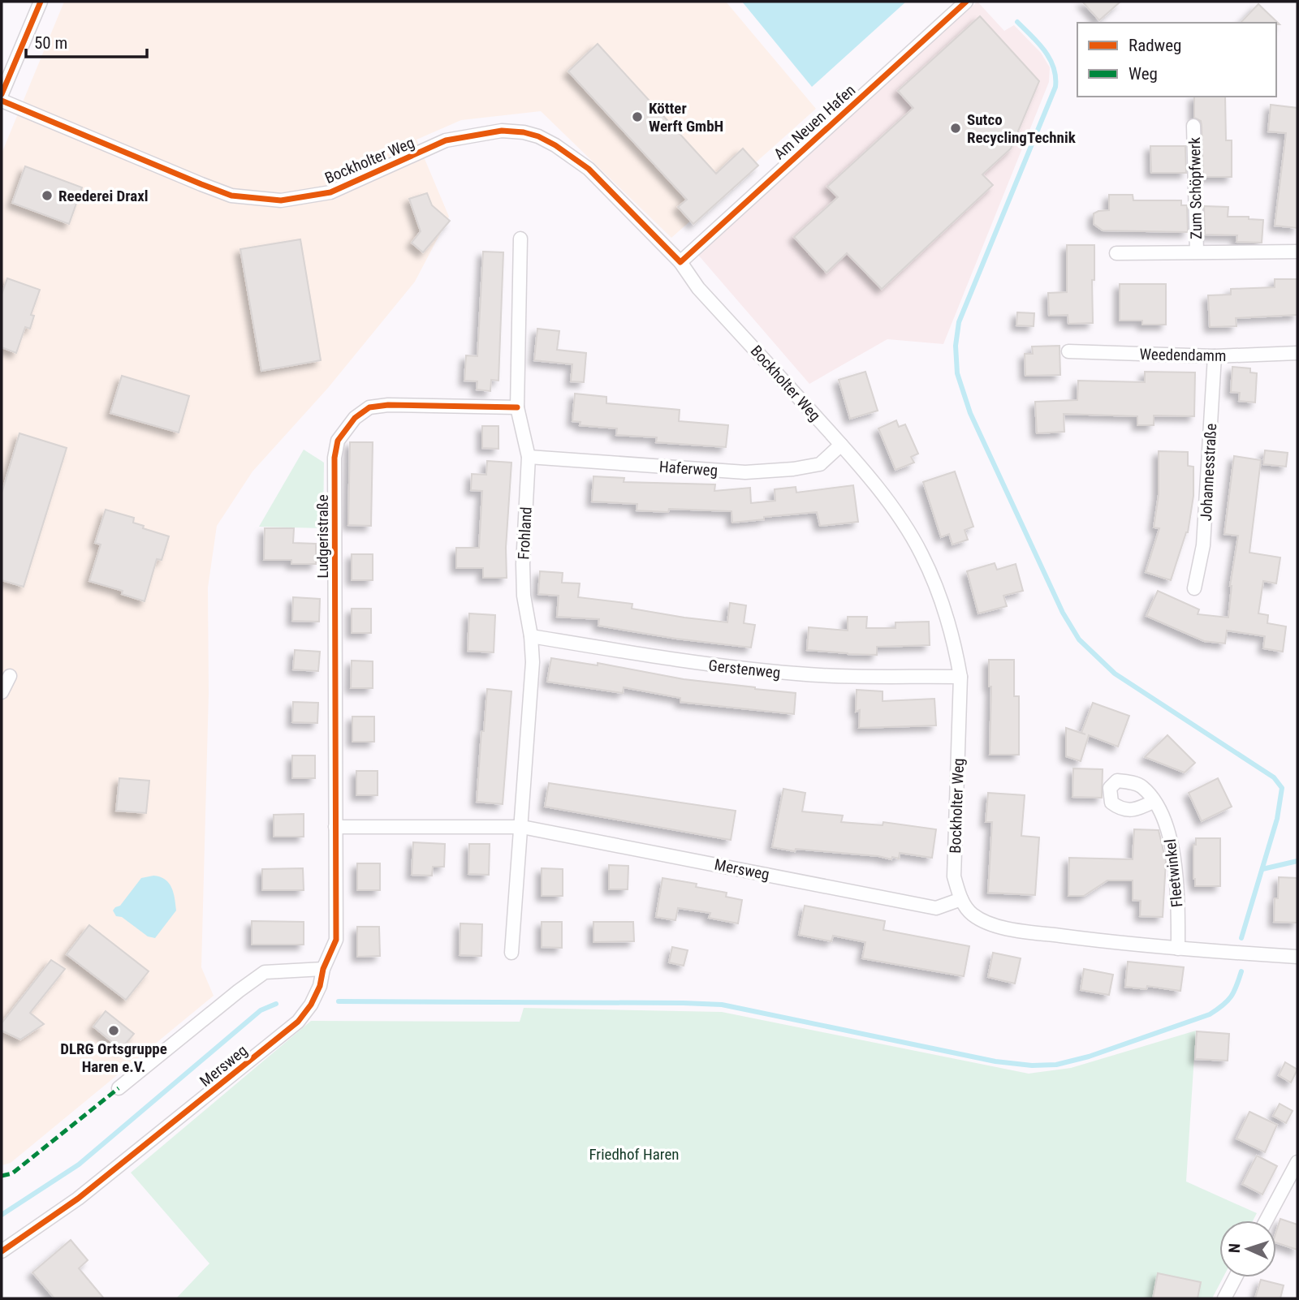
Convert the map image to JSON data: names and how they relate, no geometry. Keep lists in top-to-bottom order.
{
  "streets": {
    "street": [
      "Am Neuen Hafen",
      "Bockholter Weg",
      "Zum Schöpfwerk",
      "Weedendamm",
      "Haferweg",
      "Johannesstraße",
      "Frohland",
      "Ludgeristraße",
      "Gerstenweg",
      "Mersweg",
      "Fleetwinkel"
    ]
  },
  "crossings": [
    ["Am Neuen Hafen", "Bockholter Weg"],
    ["Bockholter Weg", "Haferweg"],
    ["Bockholter Weg", "Gerstenweg"],
    ["Bockholter Weg", "Mersweg"],
    ["Bockholter Weg", "Fleetwinkel"],
    ["Weedendamm", "Johannesstraße"],
    ["Haferweg", "Frohland"],
    ["Frohland", "Ludgeristraße"],
    ["Frohland", "Gerstenweg"],
    ["Frohland", "Mersweg"],
    ["Ludgeristraße", "Mersweg"]
  ],
  "parks": ["Friedhof Haren"],
  "places": [
    "Kötter Werft GmbH",
    "Sutco RecyclingTechnik",
    "Reederei Draxl",
    "DLRG Ortsgruppe Haren e.V."
  ],
  "legend": ["Radweg", "Weg"],
  "scale_bar": "50 m",
  "north": "left"
}
